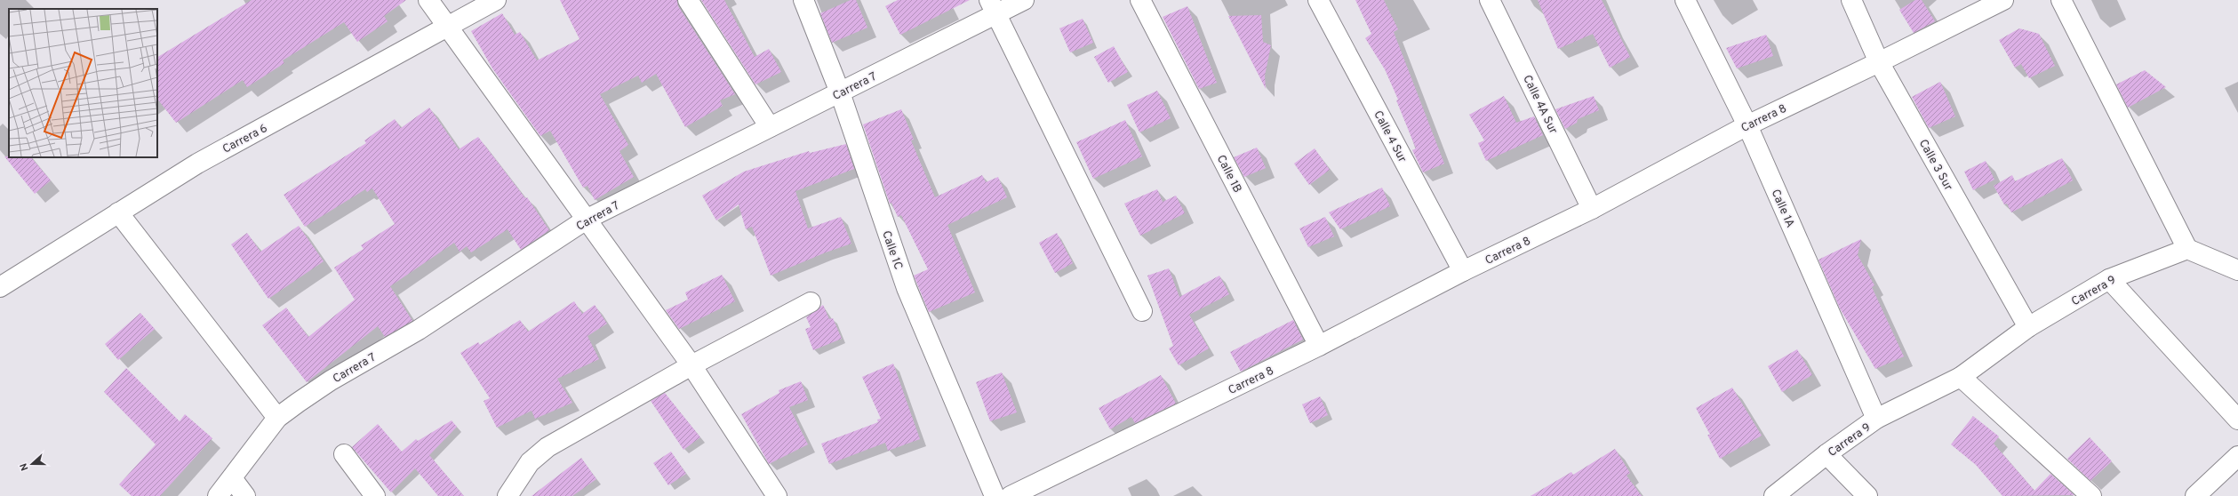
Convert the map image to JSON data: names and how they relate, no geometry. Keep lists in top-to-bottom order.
{
  "streets": {
    "street": [
      "Carrera 7",
      "Calle 4A Sur",
      "Carrera 8",
      "Calle 4 Sur",
      "Carrera 6",
      "Calle 3 Sur",
      "Calle 1B",
      "Calle 1A",
      "Calle 1C",
      "Carrera 9"
    ]
  },
  "crossings": [
    ["Carrera 7", "Calle 1C"],
    ["Calle 4A Sur", "Carrera 8"],
    ["Carrera 8", "Calle 4 Sur"],
    ["Carrera 8", "Calle 3 Sur"],
    ["Carrera 8", "Calle 1B"],
    ["Carrera 8", "Calle 1A"],
    ["Calle 3 Sur", "Carrera 9"],
    ["Calle 1A", "Carrera 9"]
  ],
  "north": "left"
}
